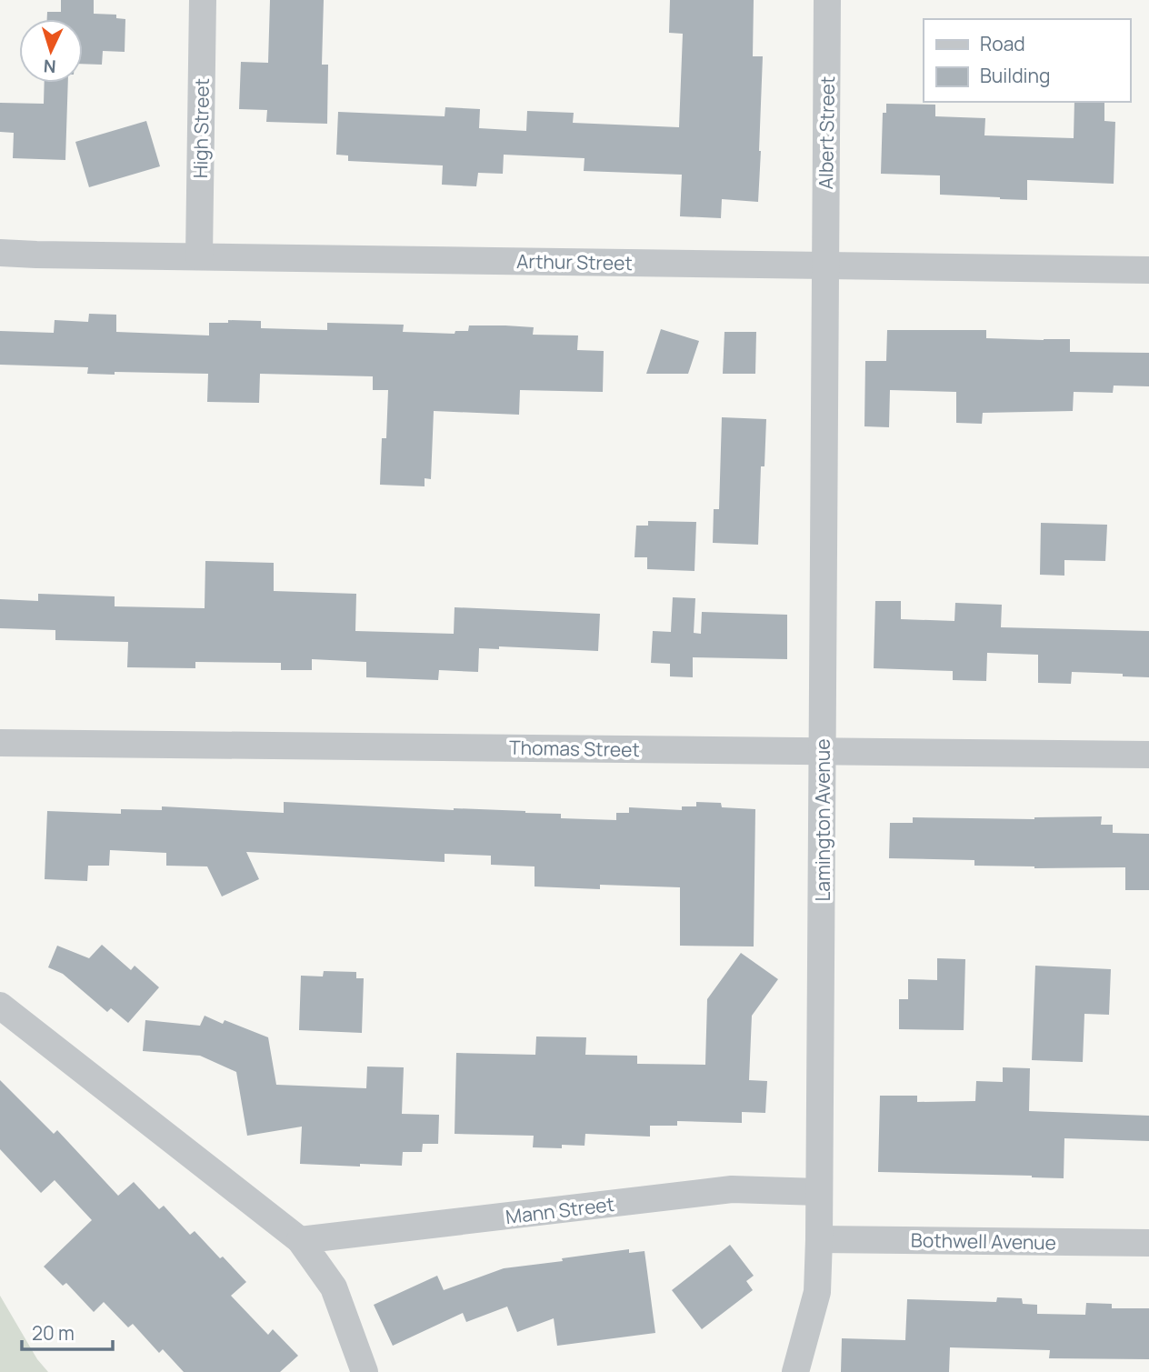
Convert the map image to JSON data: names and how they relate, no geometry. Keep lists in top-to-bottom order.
{
  "streets": {
    "street": [
      "High Street",
      "Albert Street",
      "Arthur Street",
      "Thomas Street",
      "Lamington Avenue",
      "Mann Street",
      "Bothwell Avenue"
    ]
  },
  "crossings": [
    ["High Street", "Arthur Street"],
    ["Albert Street", "Arthur Street"],
    ["Albert Street", "Lamington Avenue"],
    ["Arthur Street", "Lamington Avenue"],
    ["Thomas Street", "Lamington Avenue"],
    ["Lamington Avenue", "Mann Street"],
    ["Lamington Avenue", "Bothwell Avenue"]
  ],
  "legend": ["Road", "Building"],
  "scale_bar": "20 m",
  "north": "bottom"
}
